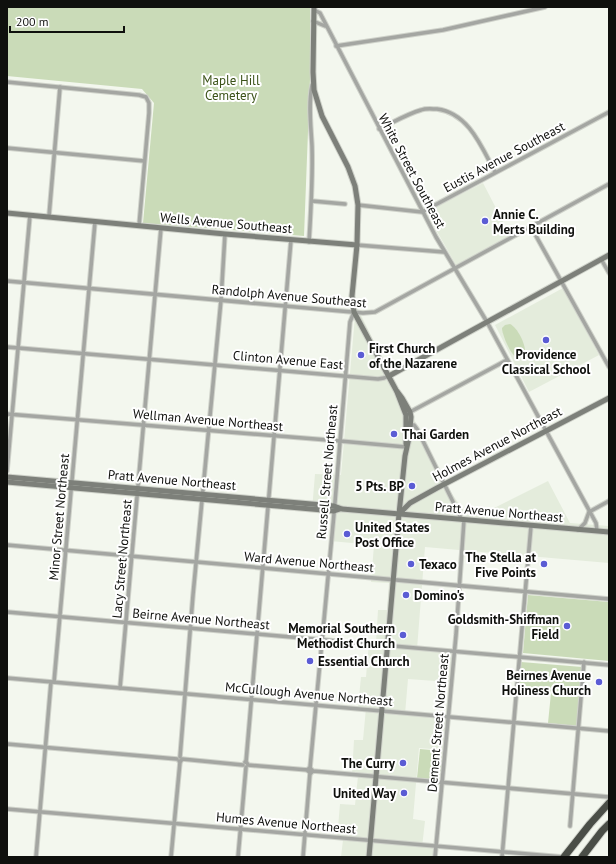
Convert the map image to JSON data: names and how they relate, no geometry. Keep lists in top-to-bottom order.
{
  "streets": {
    "main road": [
      "Wells Avenue Southeast",
      "Clinton Avenue East",
      "Holmes Avenue Northeast",
      "Pratt Avenue Northeast"
    ],
    "street": [
      "Eustis Avenue Southeast",
      "White Street Southeast",
      "Randolph Avenue Southeast",
      "Wellman Avenue Northeast",
      "Russell Street Northeast",
      "Minor Street Northeast",
      "Lacy Street Northeast",
      "Ward Avenue Northeast",
      "Beirne Avenue Northeast",
      "McCullough Avenue Northeast",
      "Dement Street Northeast",
      "Humes Avenue Northeast"
    ]
  },
  "crossings": [
    ["Eustis Avenue Southeast", "White Street Southeast"],
    ["White Street Southeast", "Wells Avenue Southeast"],
    ["White Street Southeast", "Randolph Avenue Southeast"],
    ["White Street Southeast", "Clinton Avenue East"],
    ["White Street Southeast", "Holmes Avenue Northeast"],
    ["White Street Southeast", "Pratt Avenue Northeast"],
    ["Wells Avenue Southeast", "Minor Street Northeast"],
    ["Wells Avenue Southeast", "Lacy Street Northeast"],
    ["Randolph Avenue Southeast", "Russell Street Northeast"],
    ["Randolph Avenue Southeast", "Minor Street Northeast"],
    ["Randolph Avenue Southeast", "Lacy Street Northeast"],
    ["Clinton Avenue East", "Russell Street Northeast"],
    ["Clinton Avenue East", "Minor Street Northeast"],
    ["Clinton Avenue East", "Lacy Street Northeast"],
    ["Wellman Avenue Northeast", "Russell Street Northeast"],
    ["Wellman Avenue Northeast", "Minor Street Northeast"],
    ["Wellman Avenue Northeast", "Lacy Street Northeast"],
    ["Holmes Avenue Northeast", "Pratt Avenue Northeast"],
    ["Holmes Avenue Northeast", "Dement Street Northeast"],
    ["Russell Street Northeast", "Pratt Avenue Northeast"],
    ["Russell Street Northeast", "Ward Avenue Northeast"],
    ["Russell Street Northeast", "Beirne Avenue Northeast"],
    ["Russell Street Northeast", "McCullough Avenue Northeast"],
    ["Russell Street Northeast", "Humes Avenue Northeast"],
    ["Pratt Avenue Northeast", "Minor Street Northeast"],
    ["Pratt Avenue Northeast", "Lacy Street Northeast"],
    ["Pratt Avenue Northeast", "Dement Street Northeast"],
    ["Minor Street Northeast", "Ward Avenue Northeast"],
    ["Minor Street Northeast", "Beirne Avenue Northeast"],
    ["Minor Street Northeast", "McCullough Avenue Northeast"],
    ["Minor Street Northeast", "Humes Avenue Northeast"],
    ["Lacy Street Northeast", "Ward Avenue Northeast"],
    ["Lacy Street Northeast", "Beirne Avenue Northeast"],
    ["Lacy Street Northeast", "McCullough Avenue Northeast"],
    ["Ward Avenue Northeast", "Dement Street Northeast"],
    ["Beirne Avenue Northeast", "Dement Street Northeast"],
    ["McCullough Avenue Northeast", "Dement Street Northeast"],
    ["Dement Street Northeast", "Humes Avenue Northeast"]
  ],
  "parks": ["Maple Hill Cemetery"],
  "places": [
    "Annie C. Merts Building",
    "Providence Classical School",
    "First Church of the Nazarene",
    "Thai Garden",
    "5 Pts. BP",
    "United States Post Office",
    "Texaco",
    "The Stella at Five Points",
    "Domino's",
    "Goldsmith-Shiffman Field",
    "Memorial Southern Methodist Church",
    "Essential Church",
    "Beirnes Avenue Holiness Church",
    "The Curry",
    "United Way"
  ],
  "scale_bar": "200 m"
}
